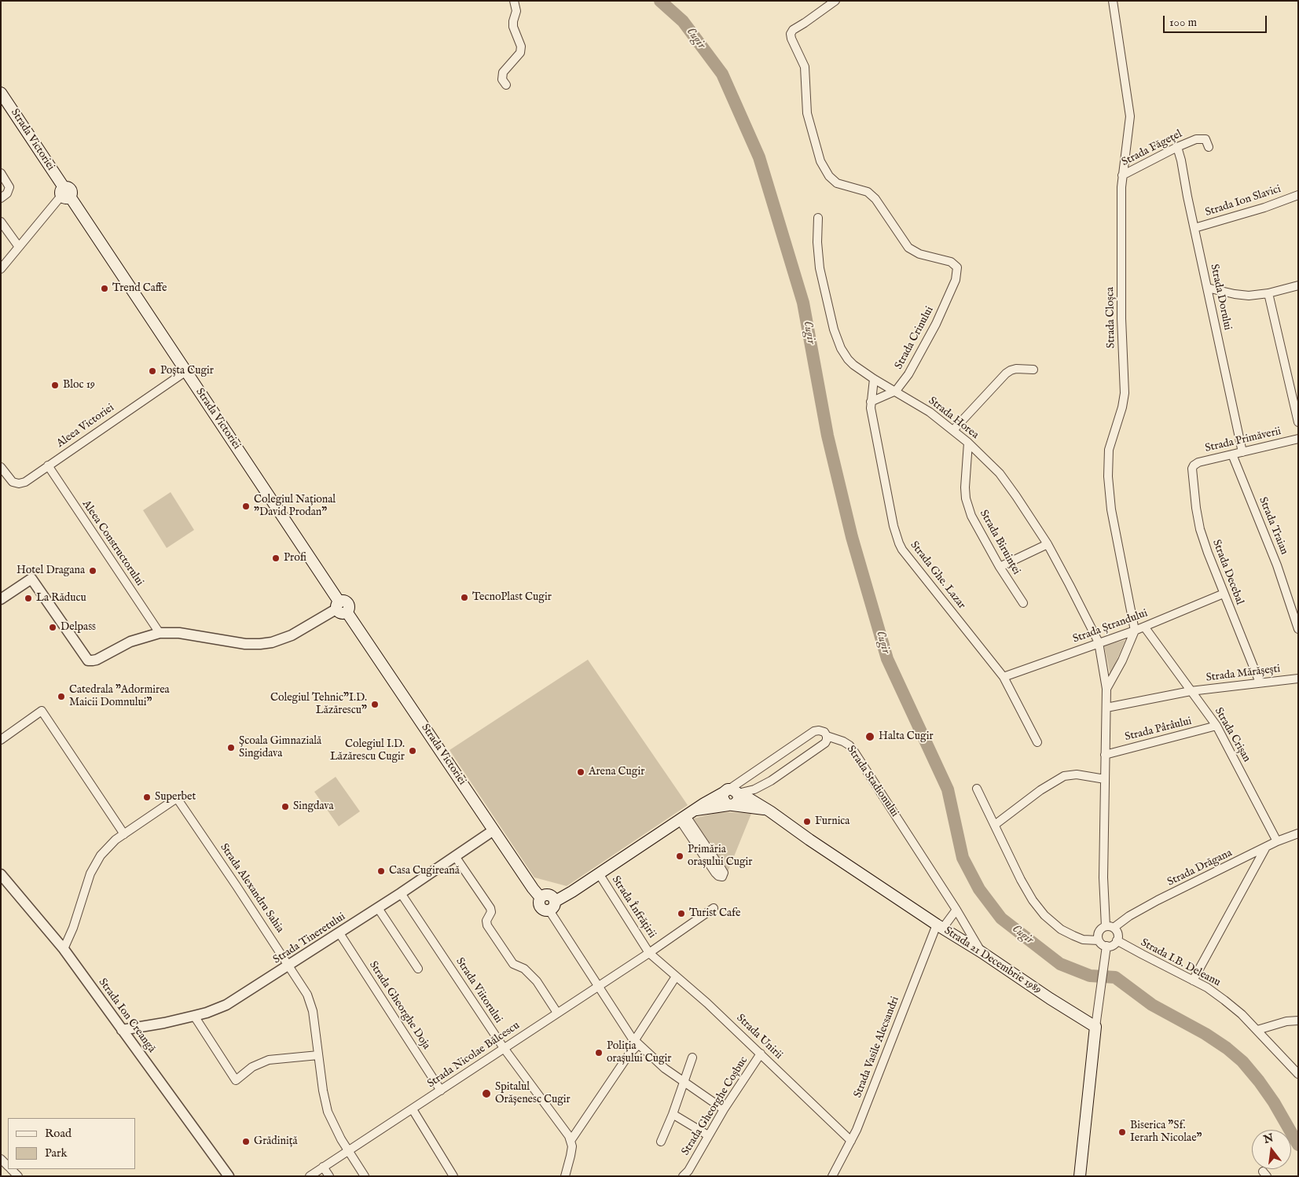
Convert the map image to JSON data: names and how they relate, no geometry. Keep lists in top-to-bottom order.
{
  "streets": {
    "main road": ["Strada Victoriei", "Strada 21 Decembrie 1989"],
    "street": [
      "Strada Făgețel",
      "Strada Ion Slavici",
      "Strada Dorului",
      "Strada Cloșca",
      "Strada Crinului",
      "Strada Horea",
      "Aleea Victoriei",
      "Strada Primăverii",
      "Strada Traian",
      "Strada Biruinței",
      "Aleea Constructorului",
      "Strada Decebal",
      "Strada Ghe. Lazar",
      "Strada Ștrandului",
      "Strada Mărășești",
      "Strada Pârâului",
      "Strada Crișan",
      "Strada Stadionului",
      "Strada Drăgana",
      "Strada Alexandru Sahia",
      "Strada Înfrățirii",
      "Strada Tineretului",
      "Strada I.B. Deleanu",
      "Strada Viitorului",
      "Strada Gheorghe Doja",
      "Strada Ion Creangă",
      "Strada Unirii",
      "Strada Vasile Alecsandri",
      "Strada Nicolae Bălcescu",
      "Strada Gheorghe Coșbuc"
    ]
  },
  "crossings": [
    ["Strada Victoriei", "Aleea Victoriei"],
    ["Strada Victoriei", "Strada Tineretului"],
    ["Strada Făgețel", "Strada Dorului"],
    ["Strada Făgețel", "Strada Cloșca"],
    ["Strada Ion Slavici", "Strada Dorului"],
    ["Strada Dorului", "Strada Primăverii"],
    ["Strada Cloșca", "Strada Ștrandului"],
    ["Strada Crinului", "Strada Horea"],
    ["Strada Crinului", "Strada Ghe. Lazar"],
    ["Strada Horea", "Strada Biruinței"],
    ["Strada Horea", "Strada Ghe. Lazar"],
    ["Strada Horea", "Strada Ștrandului"],
    ["Strada Horea", "Strada Mărășești"],
    ["Strada Horea", "Strada Pârâului"],
    ["Strada Horea", "Strada Drăgana"],
    ["Strada Horea", "Strada I.B. Deleanu"],
    ["Aleea Victoriei", "Aleea Constructorului"],
    ["Strada Primăverii", "Strada Traian"],
    ["Strada Primăverii", "Strada Decebal"],
    ["Strada Decebal", "Strada Ștrandului"],
    ["Strada Decebal", "Strada Mărășești"],
    ["Strada Ghe. Lazar", "Strada Ștrandului"],
    ["Strada Ștrandului", "Strada Crișan"],
    ["Strada Mărășești", "Strada Crișan"],
    ["Strada Pârâului", "Strada Crișan"],
    ["Strada Crișan", "Strada Drăgana"],
    ["Strada Stadionului", "Strada 21 Decembrie 1989"],
    ["Strada Drăgana", "Strada I.B. Deleanu"],
    ["Strada Alexandru Sahia", "Strada Tineretului"],
    ["Strada Alexandru Sahia", "Strada Nicolae Bălcescu"],
    ["Strada Înfrățirii", "Strada Unirii"],
    ["Strada Înfrățirii", "Strada Nicolae Bălcescu"],
    ["Strada Tineretului", "Strada Viitorului"],
    ["Strada Tineretului", "Strada Gheorghe Doja"],
    ["Strada Tineretului", "Strada Ion Creangă"],
    ["Strada 21 Decembrie 1989", "Strada Vasile Alecsandri"],
    ["Strada Viitorului", "Strada Nicolae Bălcescu"],
    ["Strada Gheorghe Doja", "Strada Nicolae Bălcescu"],
    ["Strada Unirii", "Strada Vasile Alecsandri"],
    ["Strada Unirii", "Strada Nicolae Bălcescu"],
    ["Strada Unirii", "Strada Gheorghe Coșbuc"]
  ],
  "water": ["Cugir"],
  "places": [
    "Trend Caffe",
    "Poșta Cugir",
    "Bloc 19",
    "Colegiul Național \"David Prodan\"",
    "Profi",
    "Hotel Dragana",
    "TecnoPlast Cugir",
    "La Răducu",
    "Delpass",
    "Catedrala \"Adormirea Maicii Domnului\"",
    "Colegiul Tehnic\"I.D. Lăzărescu\"",
    "Halta Cugir",
    "Școala Gimnazială Singidava",
    "Colegiul I.D. Lăzărescu Cugir",
    "Arena Cugir",
    "Superbet",
    "Singdava",
    "Furnica",
    "Primăria orașului Cugir",
    "Casa Cugireană",
    "Turist Cafe",
    "Poliția orașului Cugir",
    "Spitalul Orășenesc Cugir",
    "Biserica \"Sf. Ierarh Nicolae\"",
    "Grădiniță"
  ],
  "legend": ["Road", "Park"],
  "scale_bar": "100 m",
  "north": "top"
}
